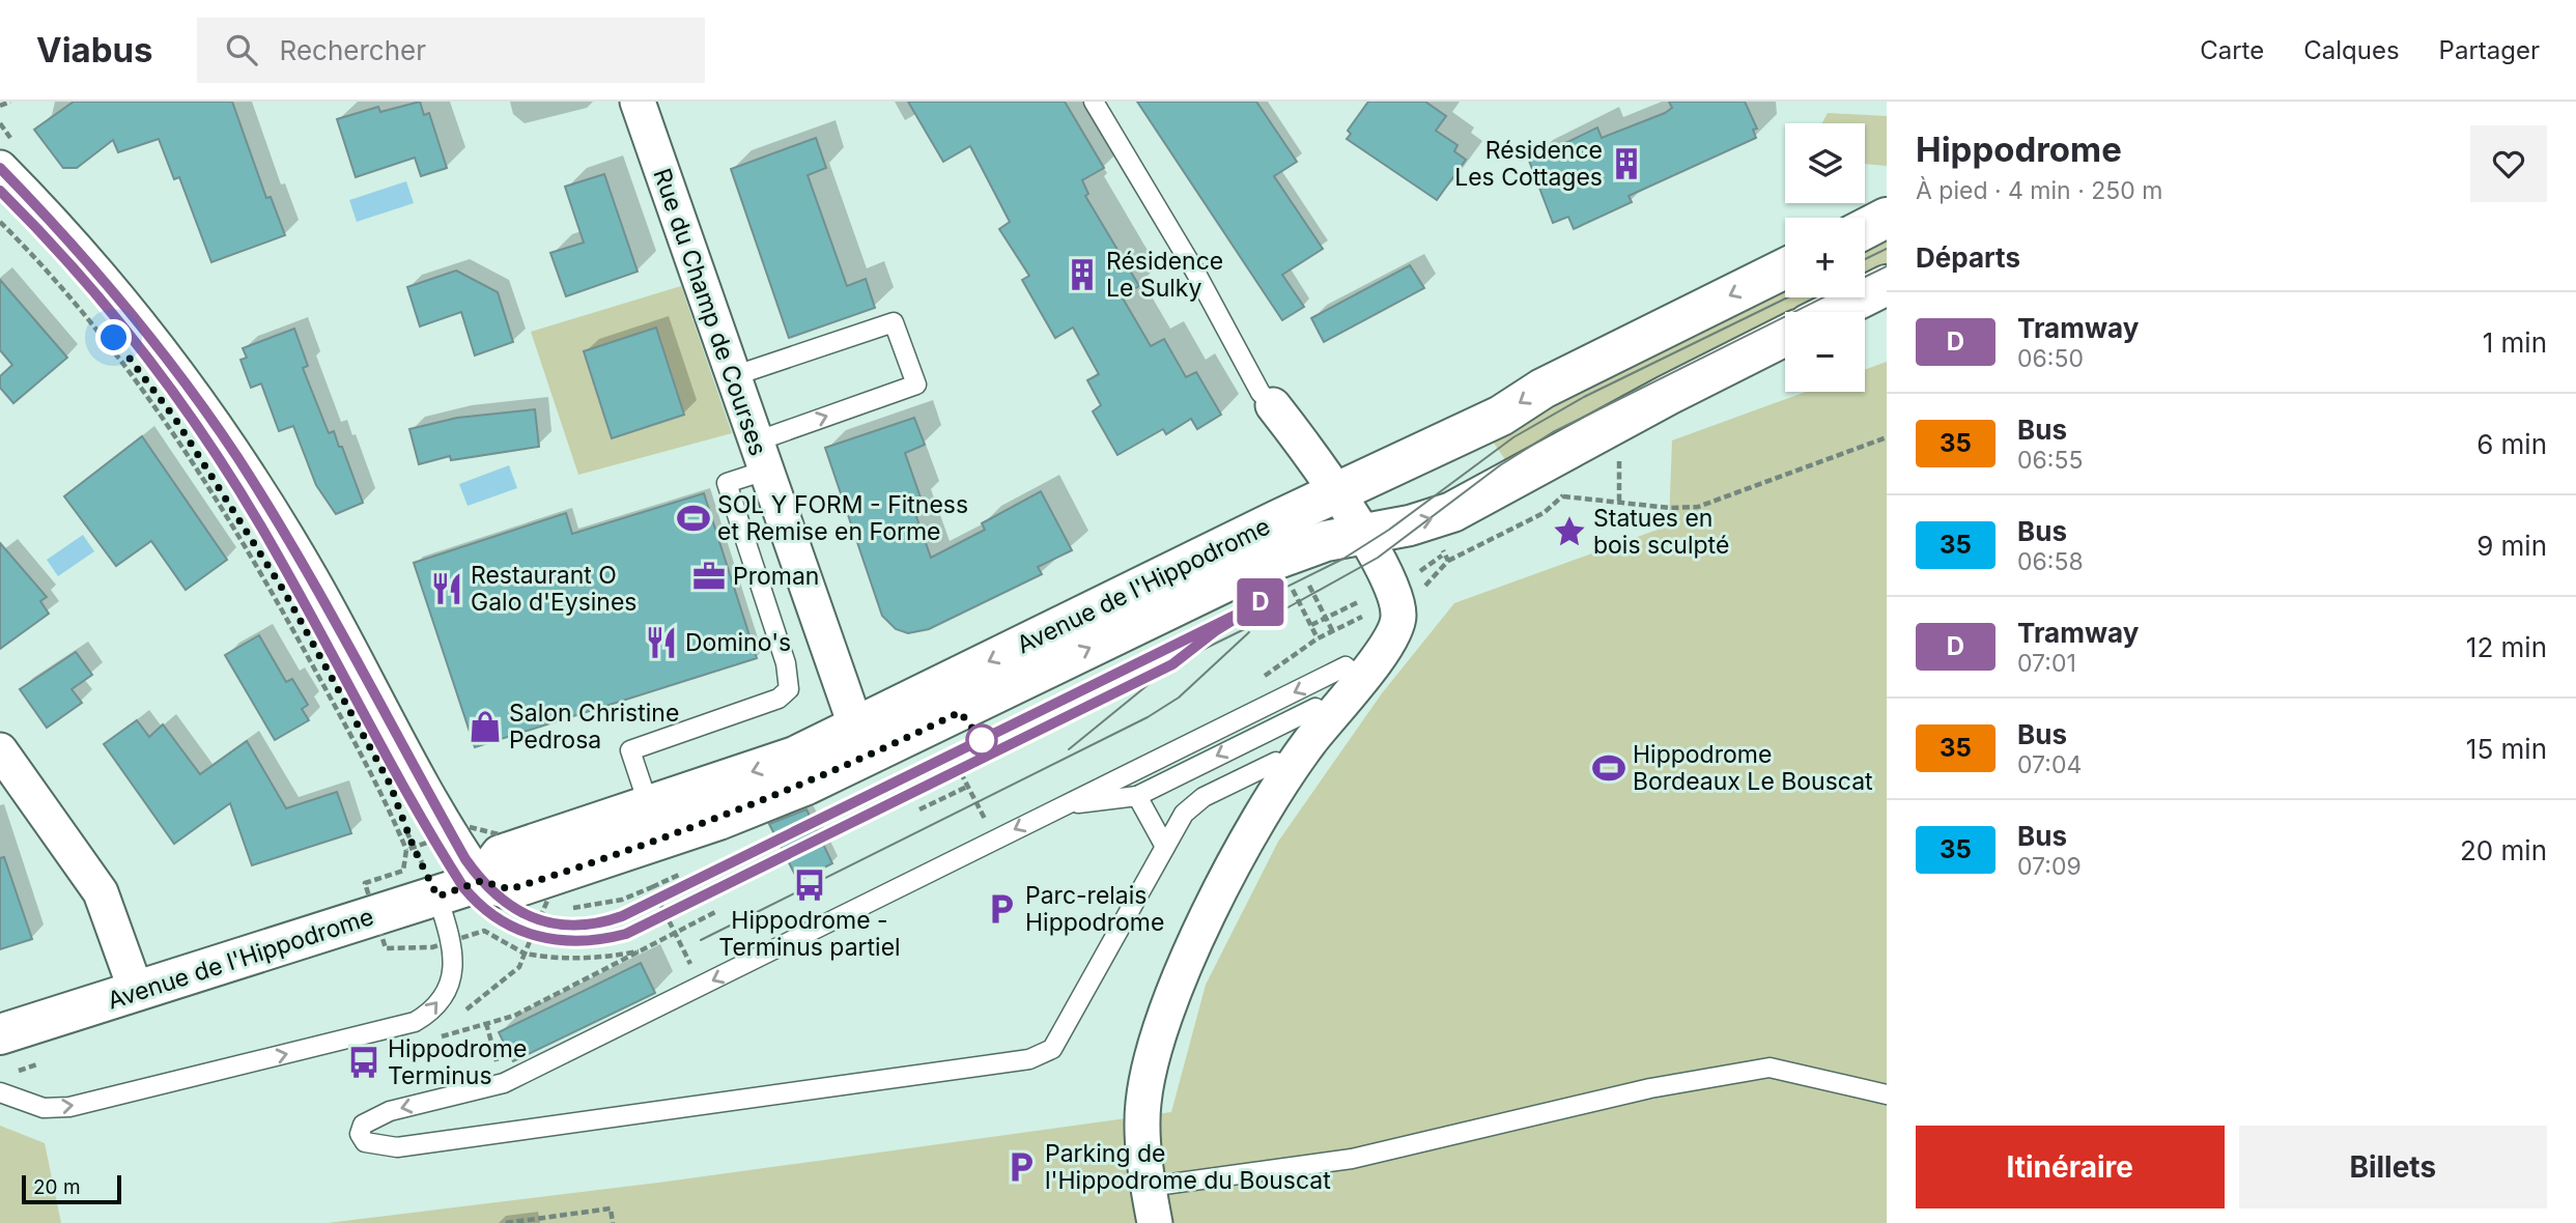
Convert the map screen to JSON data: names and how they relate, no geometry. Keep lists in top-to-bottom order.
{
  "streets": {
    "street": ["Rue du Champ de Courses", "Avenue de l'Hippodrome"]
  },
  "crossings": [
    ["Rue du Champ de Courses", "Avenue de l'Hippodrome"]
  ],
  "places": {
    "building": ["Résidence Les Cottages", "Résidence Le Sulky"],
    "sports": ["SOL Y FORM - Fitness et Remise en Forme", "Hippodrome Bordeaux Le Bouscat"],
    "place": ["Statues en bois sculpté"],
    "office": ["Proman"],
    "restaurant": ["Restaurant O Galo d'Eysines", "Domino's"],
    "shop": ["Salon Christine Pedrosa"],
    "bus stop": ["Hippodrome - Terminus partiel", "Hippodrome Terminus"],
    "parking": ["Parc-relais Hippodrome", "Parking de l'Hippodrome du Bouscat"]
  },
  "lines": ["tram line D"],
  "scale_bar": "20 m",
  "page": {
    "header": "Viabus",
    "search": "Rechercher",
    "nav": ["Carte", "Calques", "Partager"],
    "on_map": "D",
    "heading": [
      ["Hippodrome", "À pied · 4 min · 250 m"],
      "Départs"
    ],
    "map_buttons": ["+", "−"],
    "list": [
      {
        "mark": "D",
        "name": "Tramway",
        "note": "06:50",
        "value": "1 min"
      },
      {
        "mark": "35",
        "name": "Bus",
        "note": "06:55",
        "value": "6 min"
      },
      {
        "mark": "35",
        "name": "Bus",
        "note": "06:58",
        "value": "9 min"
      },
      {
        "mark": "D",
        "name": "Tramway",
        "note": "07:01",
        "value": "12 min"
      },
      {
        "mark": "35",
        "name": "Bus",
        "note": "07:04",
        "value": "15 min"
      },
      {
        "mark": "35",
        "name": "Bus",
        "note": "07:09",
        "value": "20 min"
      }
    ],
    "buttons": ["Itinéraire", "Billets"],
    "scale": "20 m"
  }
}
